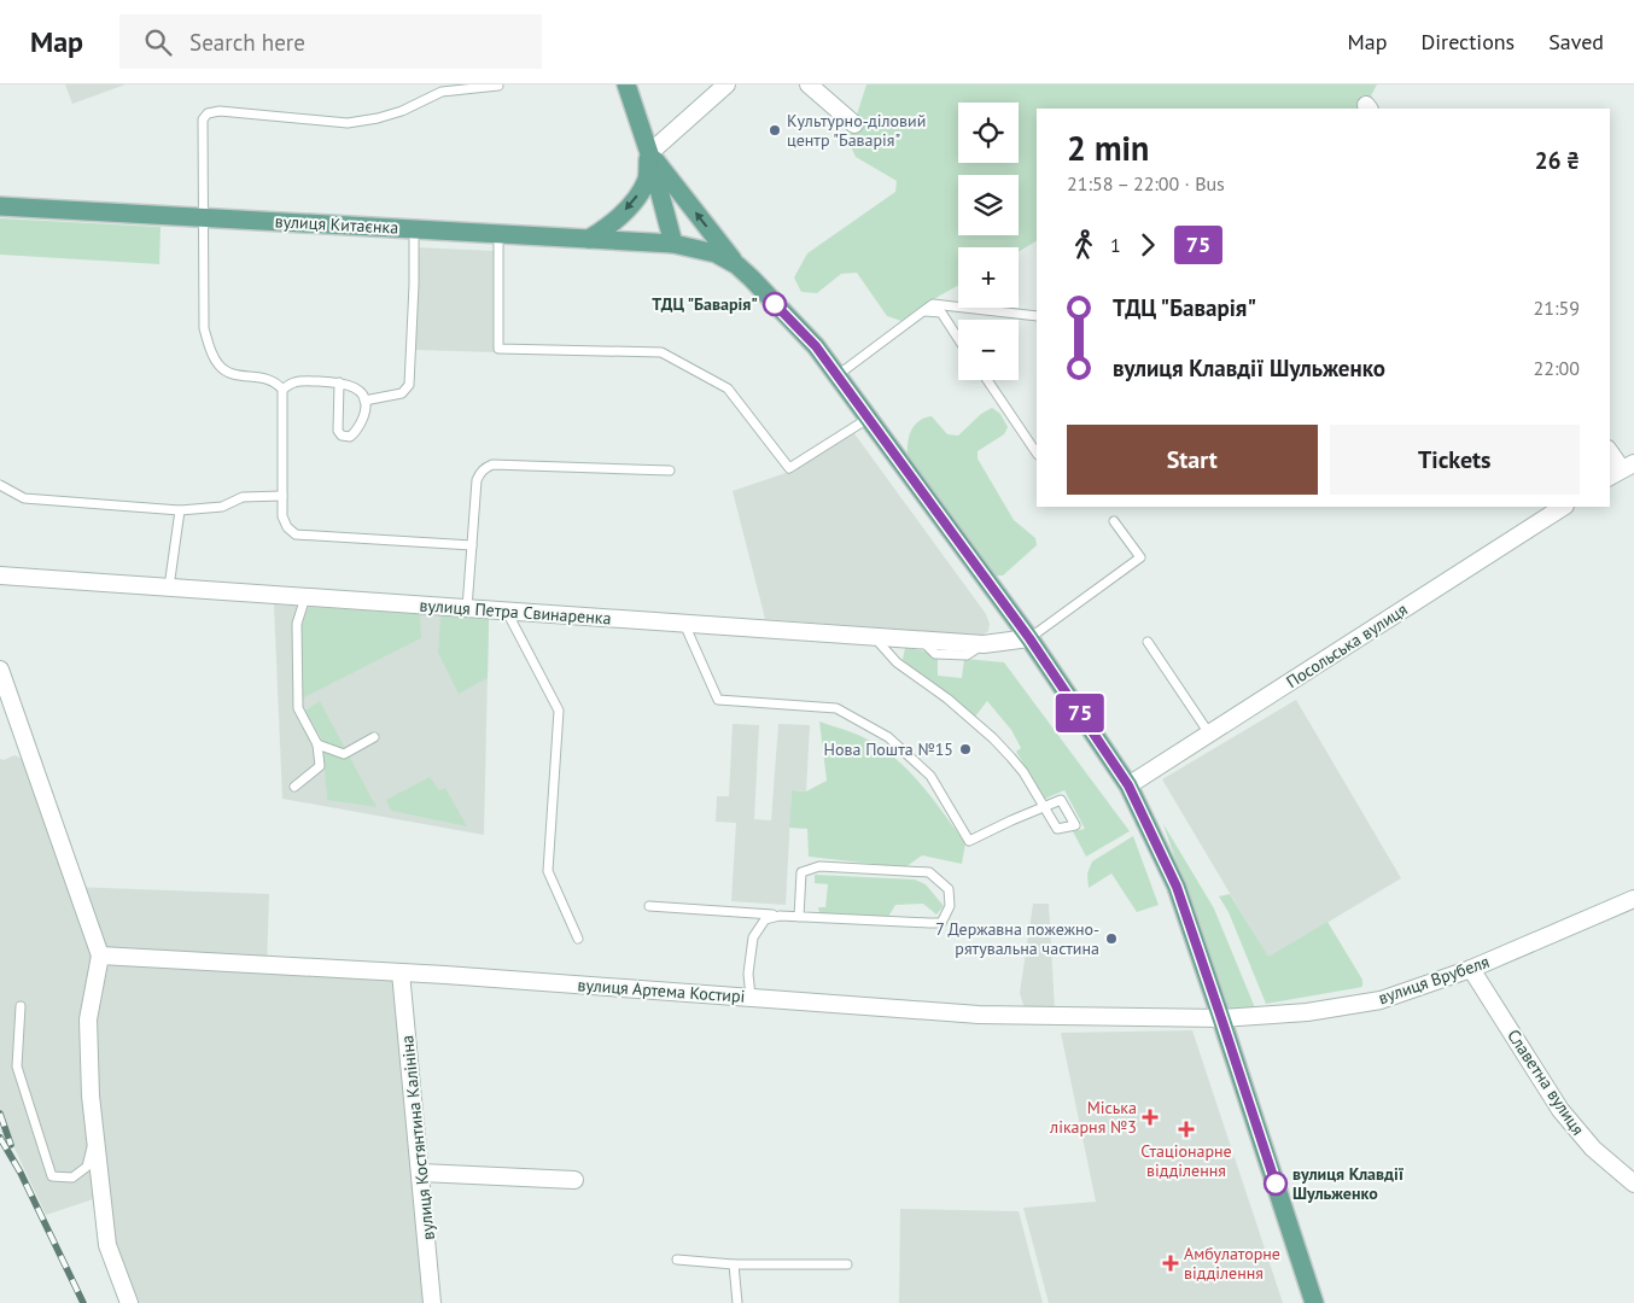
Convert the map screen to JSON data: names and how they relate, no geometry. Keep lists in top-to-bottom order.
{
  "streets": {
    "main road": ["вулиця Китаєнка"],
    "street": [
      "вулиця Петра Свинаренка",
      "Посольська вулиця",
      "вулиця Врубеля",
      "вулиця Артема Костирі",
      "Славетна вулиця",
      "вулиця Костянтина Калініна"
    ]
  },
  "crossings": [
    ["вулиця Врубеля", "вулиця Артема Костирі"],
    ["вулиця Врубеля", "Славетна вулиця"],
    ["вулиця Артема Костирі", "вулиця Костянтина Калініна"]
  ],
  "places": {
    "other": [
      "Культурно-діловий центр \"Баварія\"",
      "ТДЦ \"Баварія\"",
      "Нова Пошта №15",
      "7 Державна пожежно- рятувальна частина",
      "вулиця Клавдії Шульженко"
    ],
    "health": ["Міська лікарня №3", "Стаціонарне відділення", "Амбулаторне відділення"]
  },
  "lines": ["bus line 75"],
  "page": {
    "header": "Map",
    "search": "Search here",
    "nav": ["Map", "Directions", "Saved"],
    "on_map": "75",
    "map_buttons": ["+", "−"],
    "heading": ["2 min", "21:58 – 22:00 · Bus", "26 ₴"],
    "legs": ["1", "75"],
    "list": [
      {
        "name": "ТДЦ \"Баварія\"",
        "value": "21:59"
      },
      {
        "name": "вулиця Клавдії Шульженко",
        "value": "22:00"
      }
    ],
    "buttons": ["Start", "Tickets"]
  }
}
